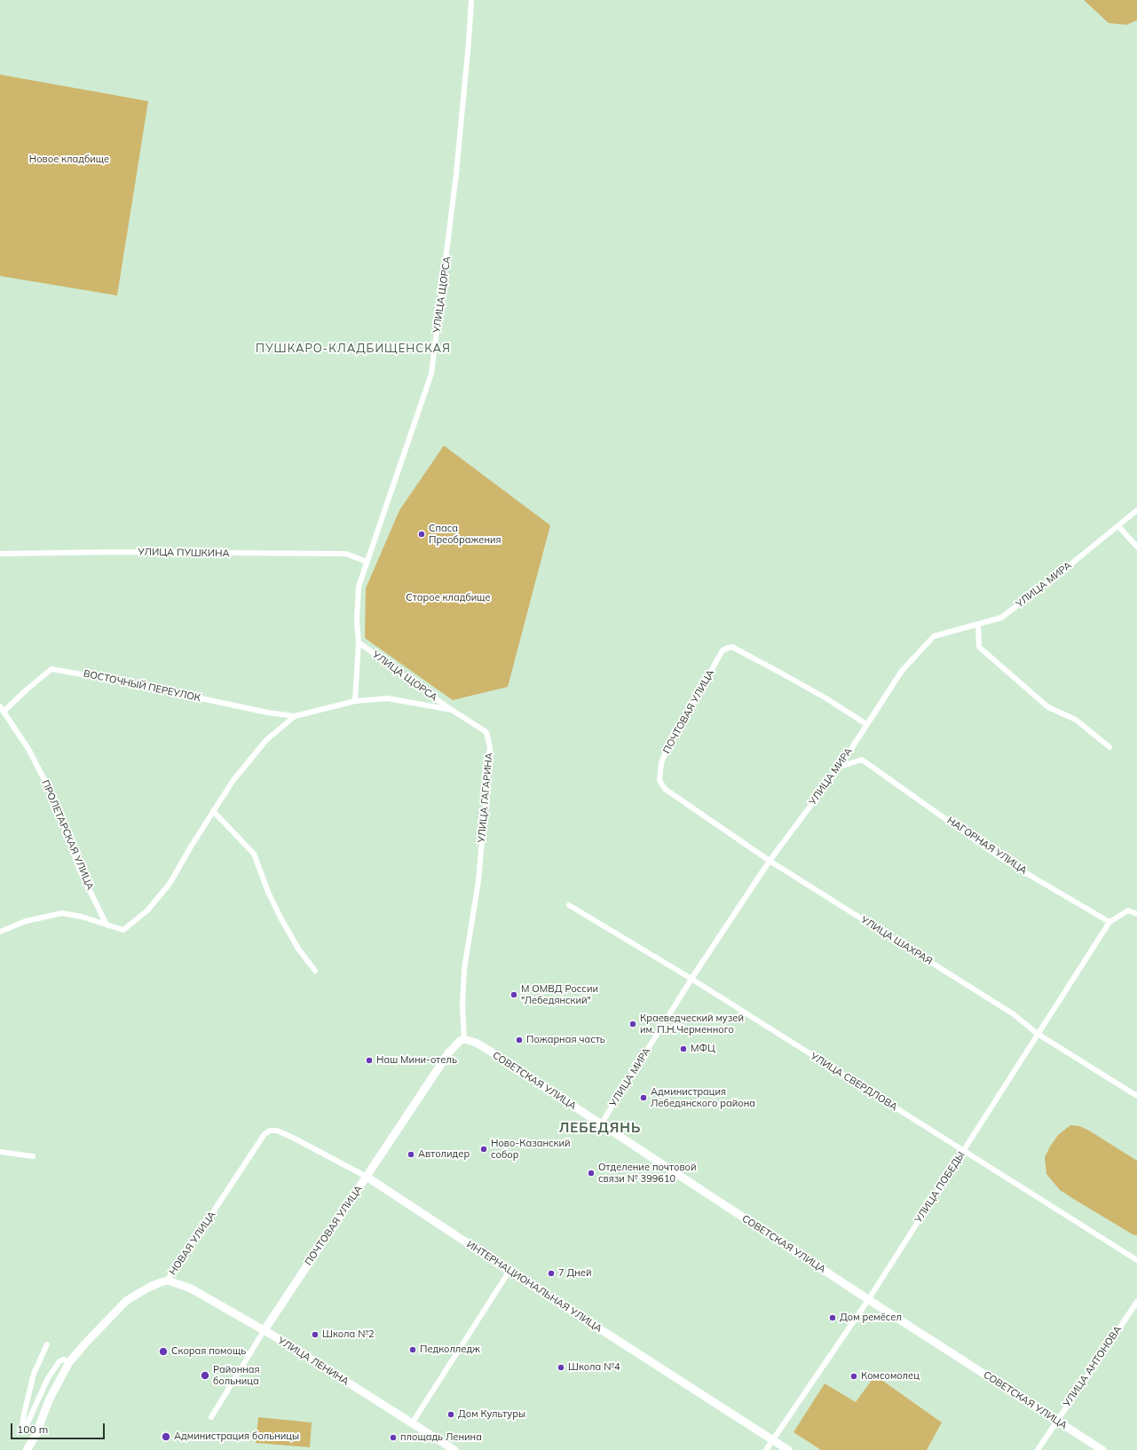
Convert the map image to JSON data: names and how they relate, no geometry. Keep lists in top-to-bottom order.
{
  "streets": {
    "main road": [
      "ПОЧТОВАЯ УЛИЦА",
      "СОВЕТСКАЯ УЛИЦА",
      "НОВАЯ УЛИЦА",
      "ИНТЕРНАЦИОНАЛЬНАЯ УЛИЦА",
      "УЛИЦА ЛЕНИНА"
    ],
    "street": [
      "УЛИЦА ЩОРСА",
      "УЛИЦА ПУШКИНА",
      "УЛИЦА МИРА",
      "ВОСТОЧНЫЙ ПЕРЕУЛОК",
      "УЛИЦА ГАГАРИНА",
      "ПРОЛЕТАРСКАЯ УЛИЦА",
      "НАГОРНАЯ УЛИЦА",
      "УЛИЦА ШАХРАЯ",
      "УЛИЦА СВЕРДЛОВА",
      "УЛИЦА ПОБЕДЫ",
      "УЛИЦА АНТОНОВА"
    ]
  },
  "crossings": [
    ["УЛИЦА ЩОРСА", "УЛИЦА ПУШКИНА"],
    ["УЛИЦА ЩОРСА", "УЛИЦА ГАГАРИНА"],
    ["УЛИЦА МИРА", "ПОЧТОВАЯ УЛИЦА"],
    ["УЛИЦА МИРА", "НАГОРНАЯ УЛИЦА"],
    ["УЛИЦА МИРА", "УЛИЦА ШАХРАЯ"],
    ["УЛИЦА МИРА", "СОВЕТСКАЯ УЛИЦА"],
    ["УЛИЦА МИРА", "УЛИЦА СВЕРДЛОВА"],
    ["ВОСТОЧНЫЙ ПЕРЕУЛОК", "УЛИЦА ГАГАРИНА"],
    ["ВОСТОЧНЫЙ ПЕРЕУЛОК", "ПРОЛЕТАРСКАЯ УЛИЦА"],
    ["ПОЧТОВАЯ УЛИЦА", "УЛИЦА ГАГАРИНА"],
    ["ПОЧТОВАЯ УЛИЦА", "УЛИЦА ШАХРАЯ"],
    ["ПОЧТОВАЯ УЛИЦА", "СОВЕТСКАЯ УЛИЦА"],
    ["ПОЧТОВАЯ УЛИЦА", "ИНТЕРНАЦИОНАЛЬНАЯ УЛИЦА"],
    ["ПОЧТОВАЯ УЛИЦА", "УЛИЦА ЛЕНИНА"],
    ["УЛИЦА ГАГАРИНА", "ПРОЛЕТАРСКАЯ УЛИЦА"],
    ["УЛИЦА ГАГАРИНА", "СОВЕТСКАЯ УЛИЦА"],
    ["НАГОРНАЯ УЛИЦА", "УЛИЦА ПОБЕДЫ"],
    ["УЛИЦА ШАХРАЯ", "УЛИЦА ПОБЕДЫ"],
    ["СОВЕТСКАЯ УЛИЦА", "УЛИЦА ПОБЕДЫ"],
    ["СОВЕТСКАЯ УЛИЦА", "УЛИЦА АНТОНОВА"],
    ["УЛИЦА СВЕРДЛОВА", "УЛИЦА ПОБЕДЫ"],
    ["УЛИЦА ПОБЕДЫ", "ИНТЕРНАЦИОНАЛЬНАЯ УЛИЦА"],
    ["НОВАЯ УЛИЦА", "ИНТЕРНАЦИОНАЛЬНАЯ УЛИЦА"],
    ["НОВАЯ УЛИЦА", "УЛИЦА ЛЕНИНА"]
  ],
  "districts": ["ПУШКАРО-КЛАДБИЩЕНСКАЯ", "ЛЕБЕДЯНЬ"],
  "parks": ["Новое кладбище", "Старое кладбище"],
  "places": [
    "Спаса Преображения",
    "М ОМВД России \"Лебедянский\"",
    "Краеведческий музей им. П.Н.Черменного",
    "Пожарная часть",
    "МФЦ",
    "Наш Мини-отель",
    "Администрация Лебедянского района",
    "Ново-Казанский собор",
    "Автолидер",
    "Отделение почтовой связи № 399610",
    "7 Дней",
    "Дом ремёсел",
    "Школа №2",
    "Педколледж",
    "Скорая помощь",
    "Школа №4",
    "Районная больница",
    "Комсомолец",
    "Дом Культуры",
    "Администрация больницы",
    "площадь Ленина"
  ],
  "scale_bar": "100 m"
}
